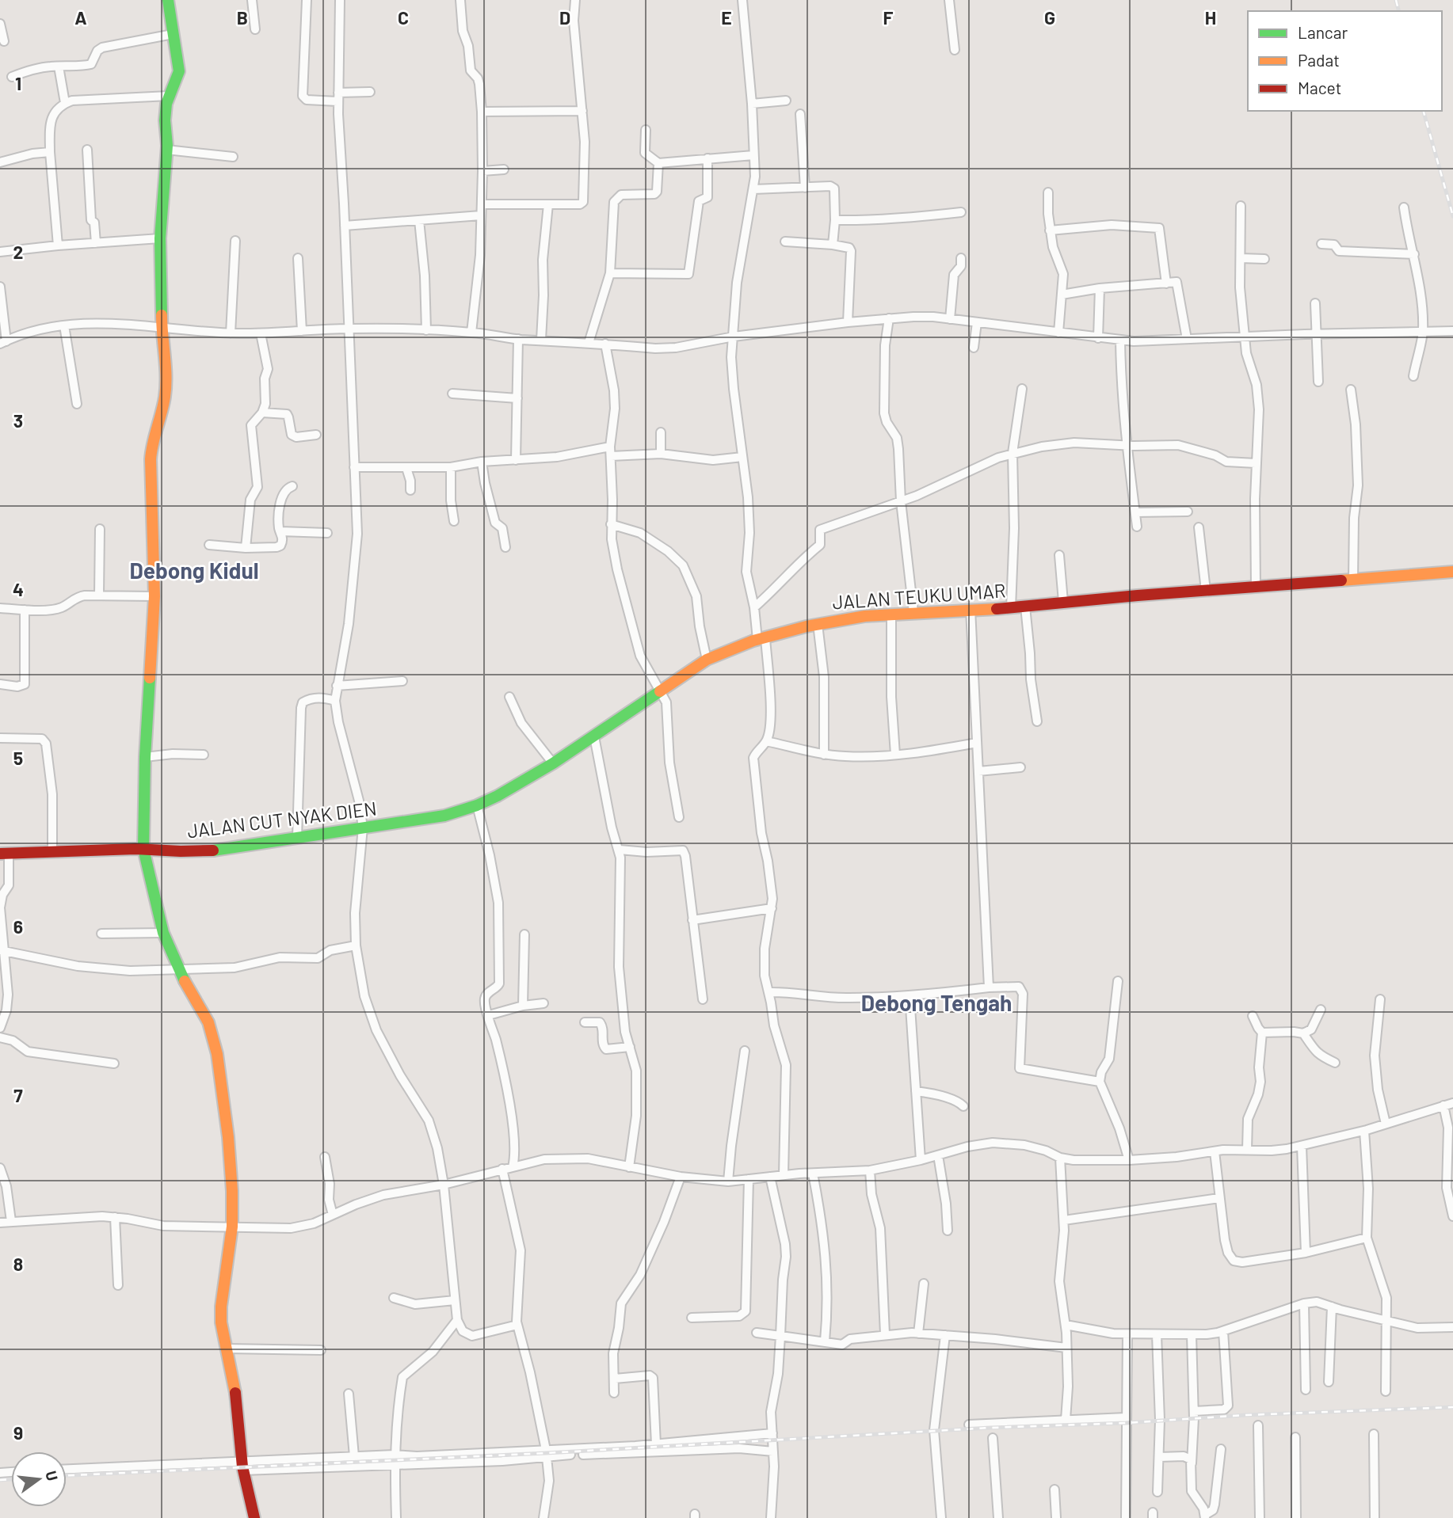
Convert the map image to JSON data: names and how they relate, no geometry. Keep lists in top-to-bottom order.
{
  "streets": {
    "street": ["JALAN TEUKU UMAR", "JALAN CUT NYAK DIEN"]
  },
  "crossings": [
    ["JALAN TEUKU UMAR", "JALAN CUT NYAK DIEN"]
  ],
  "districts": ["Debong Kidul", "Debong Tengah"],
  "legend": ["Lancar", "Padat", "Macet"],
  "north": "right",
  "grid": {
    "columns": [
      "A",
      "B",
      "C",
      "D",
      "E",
      "F",
      "G",
      "H"
    ],
    "rows": [
      "1",
      "2",
      "3",
      "4",
      "5",
      "6",
      "7",
      "8",
      "9"
    ]
  }
}
